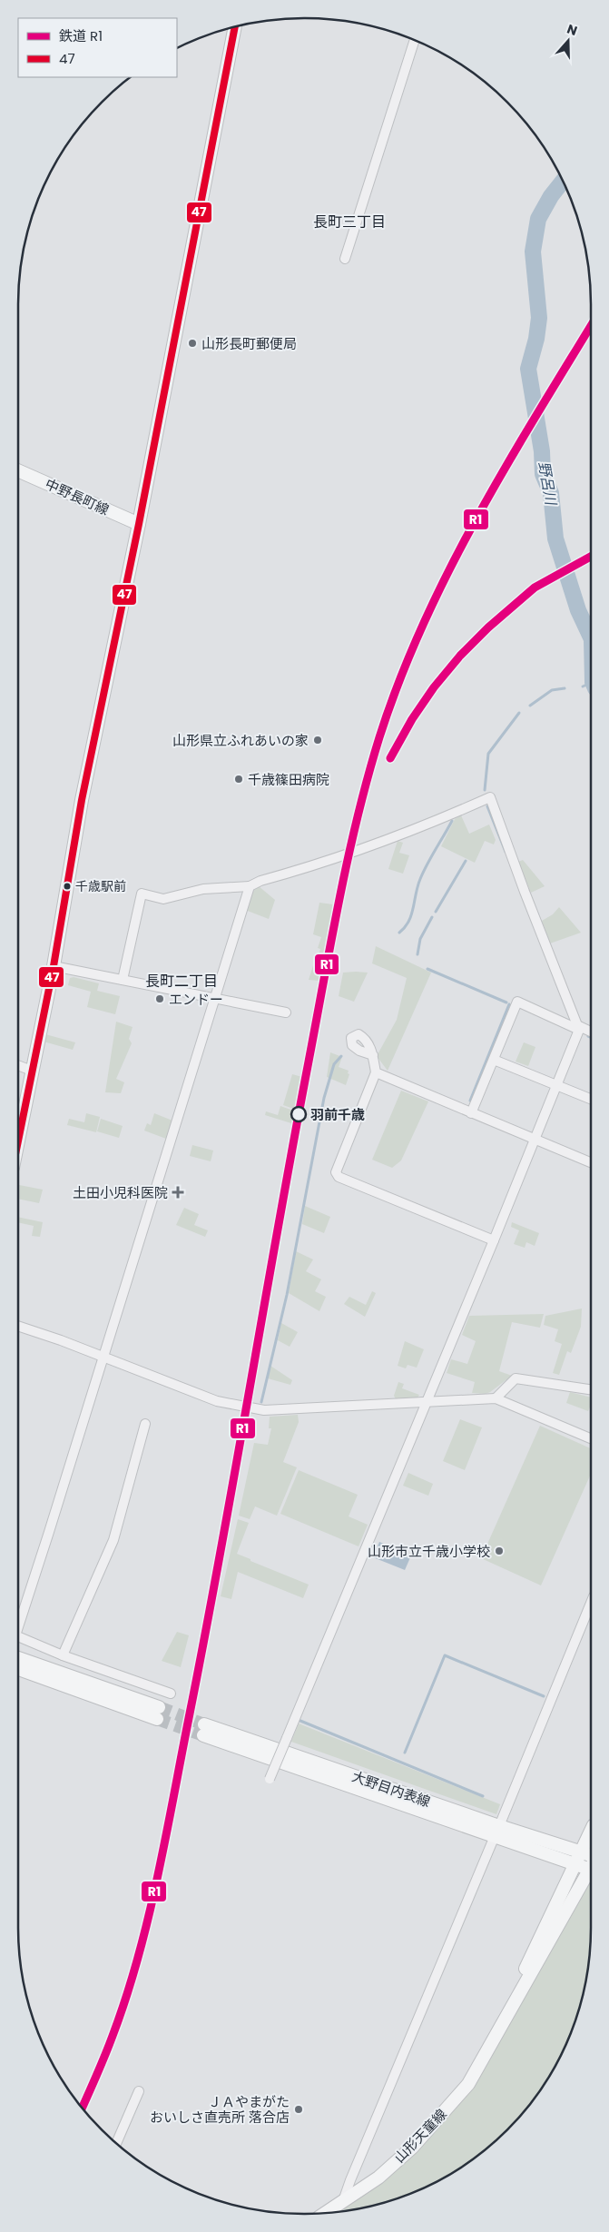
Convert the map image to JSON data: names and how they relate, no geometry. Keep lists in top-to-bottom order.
{
  "streets": {
    "main road": ["中野長町線", "大野目内表線", "山形天童線"]
  },
  "crossings": [
    ["大野目内表線", "山形天童線"]
  ],
  "districts": ["長町三丁目", "長町二丁目"],
  "water": ["野呂川"],
  "places": {
    "other": [
      "山形長町郵便局",
      "山形県立ふれあいの家",
      "千歳篠田病院",
      "千歳駅前",
      "エンドー",
      "羽前千歳",
      "山形市立千歳小学校",
      "ＪＡやまがた おいしさ直売所 落合店"
    ],
    "health": ["土田小児科医院"]
  },
  "lines": ["transit line 47", "rail line R1"],
  "legend": ["鉄道 R1", "47"],
  "north": "top"
}
